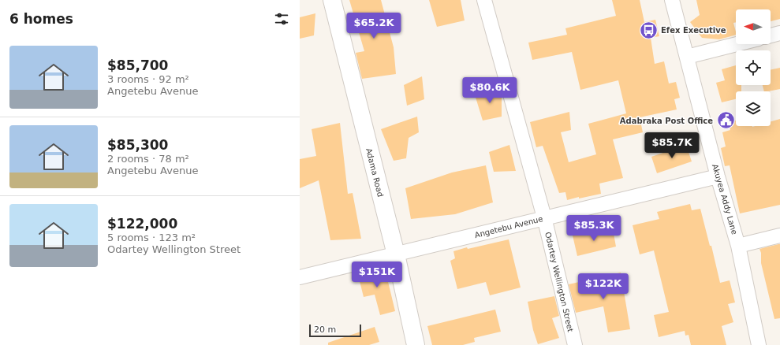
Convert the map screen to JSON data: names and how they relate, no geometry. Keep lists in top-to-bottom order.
{
  "streets": {
    "street": [
      "Adama Road",
      "Akuyea Addy Lane",
      "Angetebu Avenue",
      "Odartey Wellington Street"
    ]
  },
  "crossings": [
    ["Adama Road", "Angetebu Avenue"],
    ["Akuyea Addy Lane", "Angetebu Avenue"],
    ["Angetebu Avenue", "Odartey Wellington Street"]
  ],
  "places": {
    "bus stop": ["Efex Executive"],
    "public building": ["Adabraka Post Office"]
  },
  "scale_bar": "20 m",
  "north": "left",
  "page": {
    "heading": "6 homes",
    "price": [
      "$65.2K",
      "$80.6K",
      "$85.7K",
      "$85.3K",
      "$151K",
      "$122K"
    ],
    "list": [
      {
        "name": "$85,700",
        "note": "3 rooms · 92 m² · Angetebu Avenue"
      },
      {
        "name": "$85,300",
        "note": "2 rooms · 78 m² · Angetebu Avenue"
      },
      {
        "name": "$122,000",
        "note": "5 rooms · 123 m² · Odartey Wellington Street"
      }
    ],
    "scale": "20 m"
  }
}
